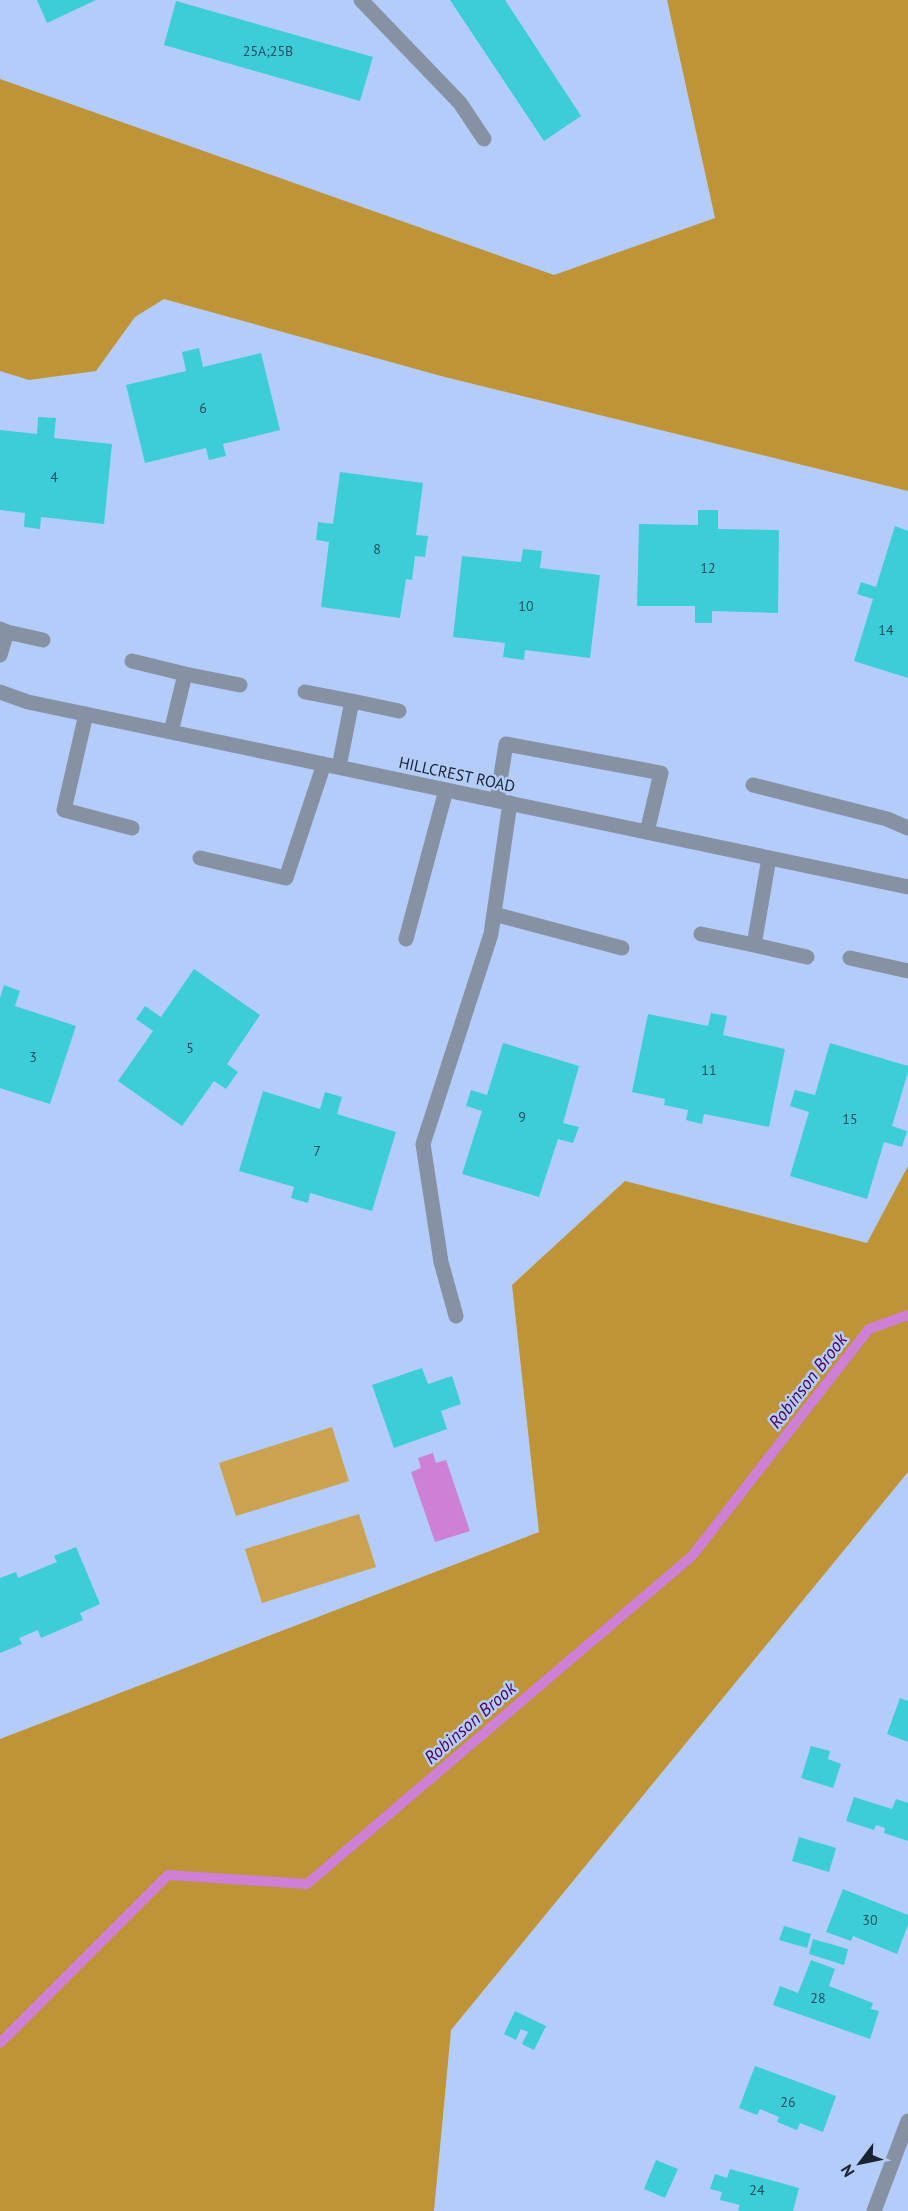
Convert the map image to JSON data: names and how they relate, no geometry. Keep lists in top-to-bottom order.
{
  "streets": {
    "street": ["HILLCREST ROAD"]
  },
  "water": ["Robinson Brook"],
  "house_numbers": [
    "25A;25B",
    "6",
    "4",
    "8",
    "12",
    "10",
    "14",
    "5",
    "3",
    "11",
    "9",
    "15",
    "7",
    "30",
    "28",
    "26",
    "24"
  ],
  "north": "bottom left"
}
